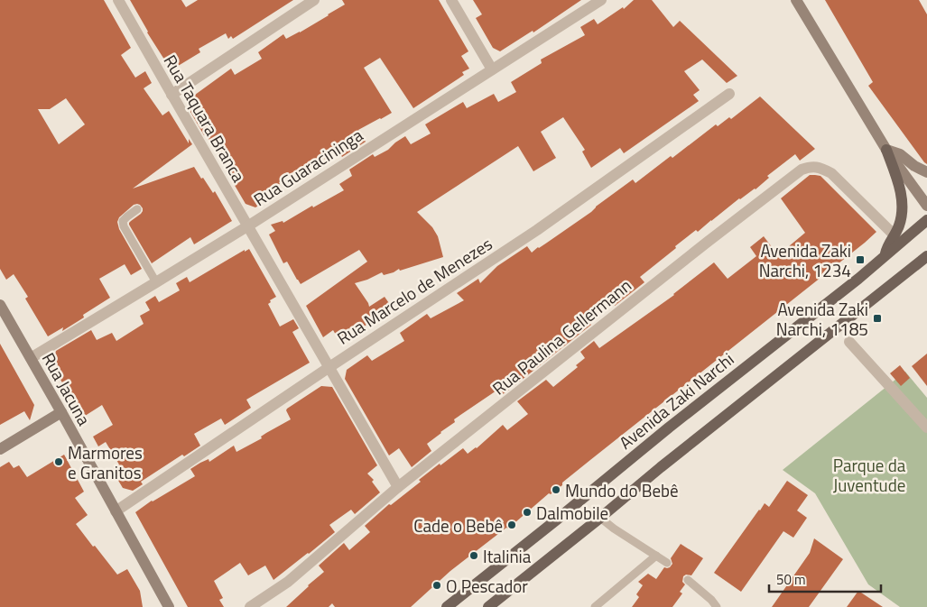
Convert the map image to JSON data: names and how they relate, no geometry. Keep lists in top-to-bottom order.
{
  "streets": {
    "main road": ["Avenida Zaki Narchi"],
    "street": [
      "Rua Taquara Branca",
      "Rua Guaracininga",
      "Rua Marcelo de Menezes",
      "Rua Paulina Gellermann",
      "Rua Jacuna"
    ]
  },
  "crossings": [
    ["Rua Taquara Branca", "Rua Guaracininga"],
    ["Rua Taquara Branca", "Rua Marcelo de Menezes"],
    ["Rua Taquara Branca", "Rua Paulina Gellermann"],
    ["Rua Guaracininga", "Rua Jacuna"],
    ["Rua Marcelo de Menezes", "Rua Jacuna"]
  ],
  "parks": ["Parque da Juventude"],
  "places": {
    "transit": ["Avenida Zaki Narchi, 1234", "Avenida Zaki Narchi, 1185"],
    "other": [
      "Marmores e Granitos",
      "Mundo do Bebê",
      "Dalmobile",
      "Cade o Bebê",
      "Italinia",
      "O Pescador"
    ]
  },
  "scale_bar": "50 m"
}
